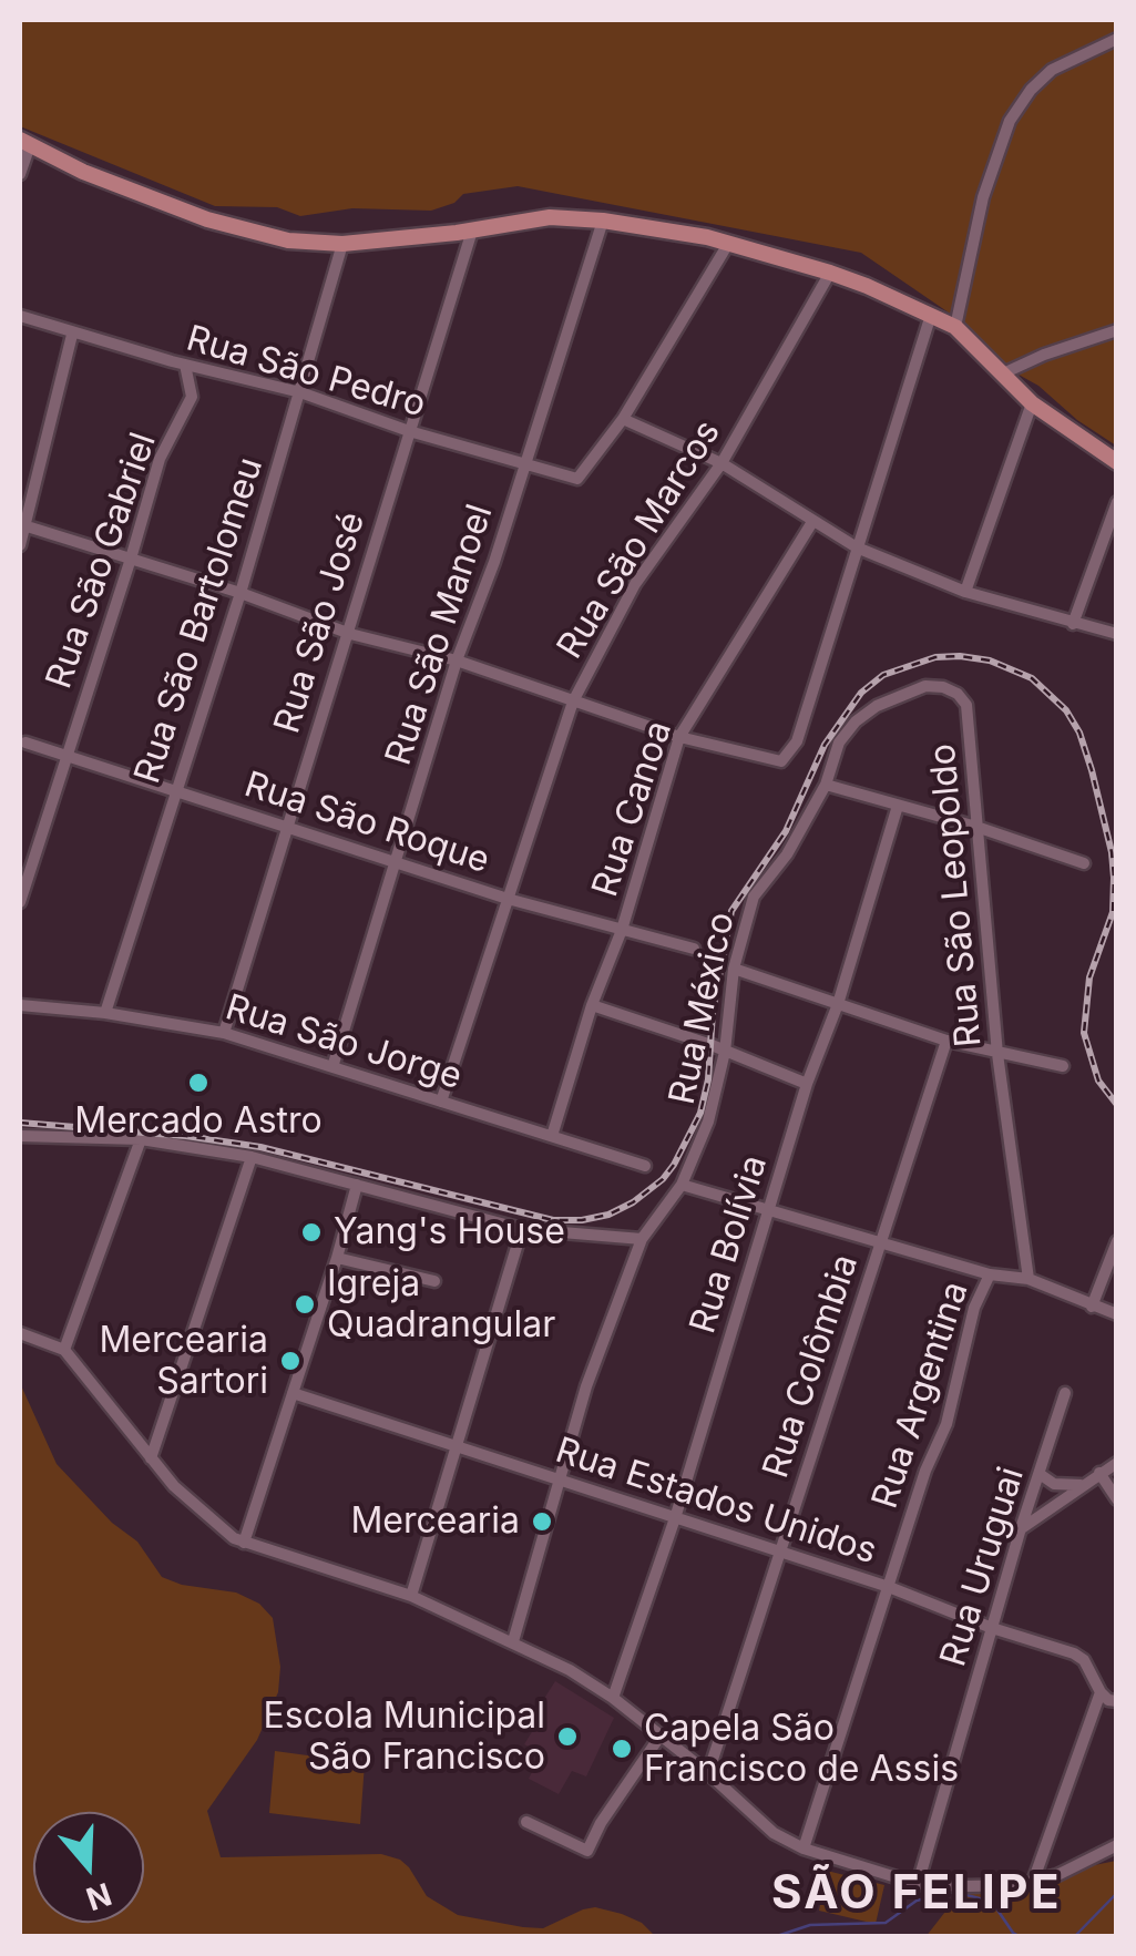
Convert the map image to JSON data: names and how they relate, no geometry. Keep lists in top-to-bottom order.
{
  "streets": {
    "street": [
      "Rua São Pedro",
      "Rua São Marcos",
      "Rua São Gabriel",
      "Rua São Bartolomeu",
      "Rua São José",
      "Rua São Manoel",
      "Rua Canoa",
      "Rua São Roque",
      "Rua São Leopoldo",
      "Rua México",
      "Rua São Jorge",
      "Rua Bolívia",
      "Rua Colômbia",
      "Rua Argentina",
      "Rua Estados Unidos",
      "Rua Uruguai"
    ]
  },
  "crossings": [
    ["Rua São Pedro", "Rua São Gabriel"],
    ["Rua São Pedro", "Rua São Bartolomeu"],
    ["Rua São Pedro", "Rua São José"],
    ["Rua São Pedro", "Rua São Manoel"],
    ["Rua São Marcos", "Rua São Roque"],
    ["Rua São Marcos", "Rua São Jorge"],
    ["Rua São Gabriel", "Rua São Roque"],
    ["Rua São Bartolomeu", "Rua São Roque"],
    ["Rua São Bartolomeu", "Rua São Jorge"],
    ["Rua São José", "Rua São Roque"],
    ["Rua São José", "Rua São Jorge"],
    ["Rua São Manoel", "Rua São Roque"],
    ["Rua São Manoel", "Rua São Jorge"],
    ["Rua Canoa", "Rua São Roque"],
    ["Rua Canoa", "Rua São Jorge"],
    ["Rua São Leopoldo", "Rua México"],
    ["Rua México", "Rua Estados Unidos"],
    ["Rua Bolívia", "Rua Estados Unidos"],
    ["Rua Colômbia", "Rua Estados Unidos"],
    ["Rua Argentina", "Rua Estados Unidos"],
    ["Rua Estados Unidos", "Rua Uruguai"]
  ],
  "districts": ["SÃO FELIPE"],
  "places": [
    "Mercado Astro",
    "Yang's House",
    "Igreja Quadrangular",
    "Mercearia Sartori",
    "Mercearia",
    "Escola Municipal São Francisco",
    "Capela São Francisco de Assis"
  ],
  "north": "bottom"
}
